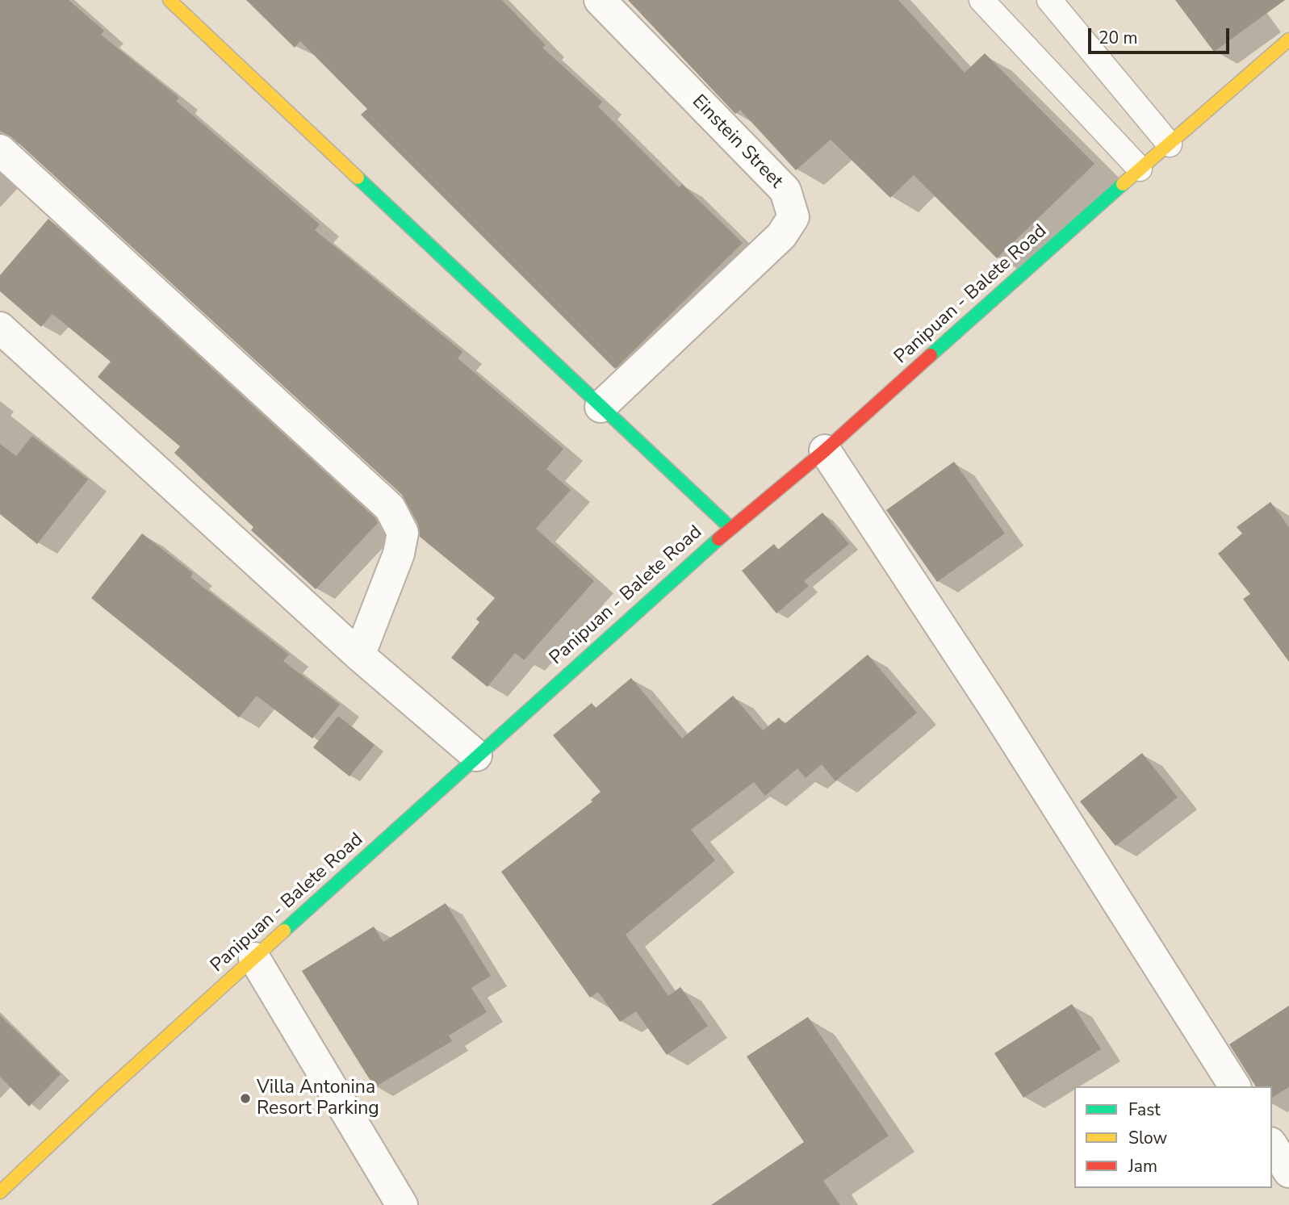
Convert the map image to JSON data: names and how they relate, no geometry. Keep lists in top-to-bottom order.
{
  "streets": {
    "main road": ["Panipuan - Balete Road"],
    "street": ["Einstein Street"]
  },
  "places": ["Villa Antonina Resort Parking"],
  "legend": ["Fast", "Slow", "Jam"],
  "scale_bar": "20 m"
}
